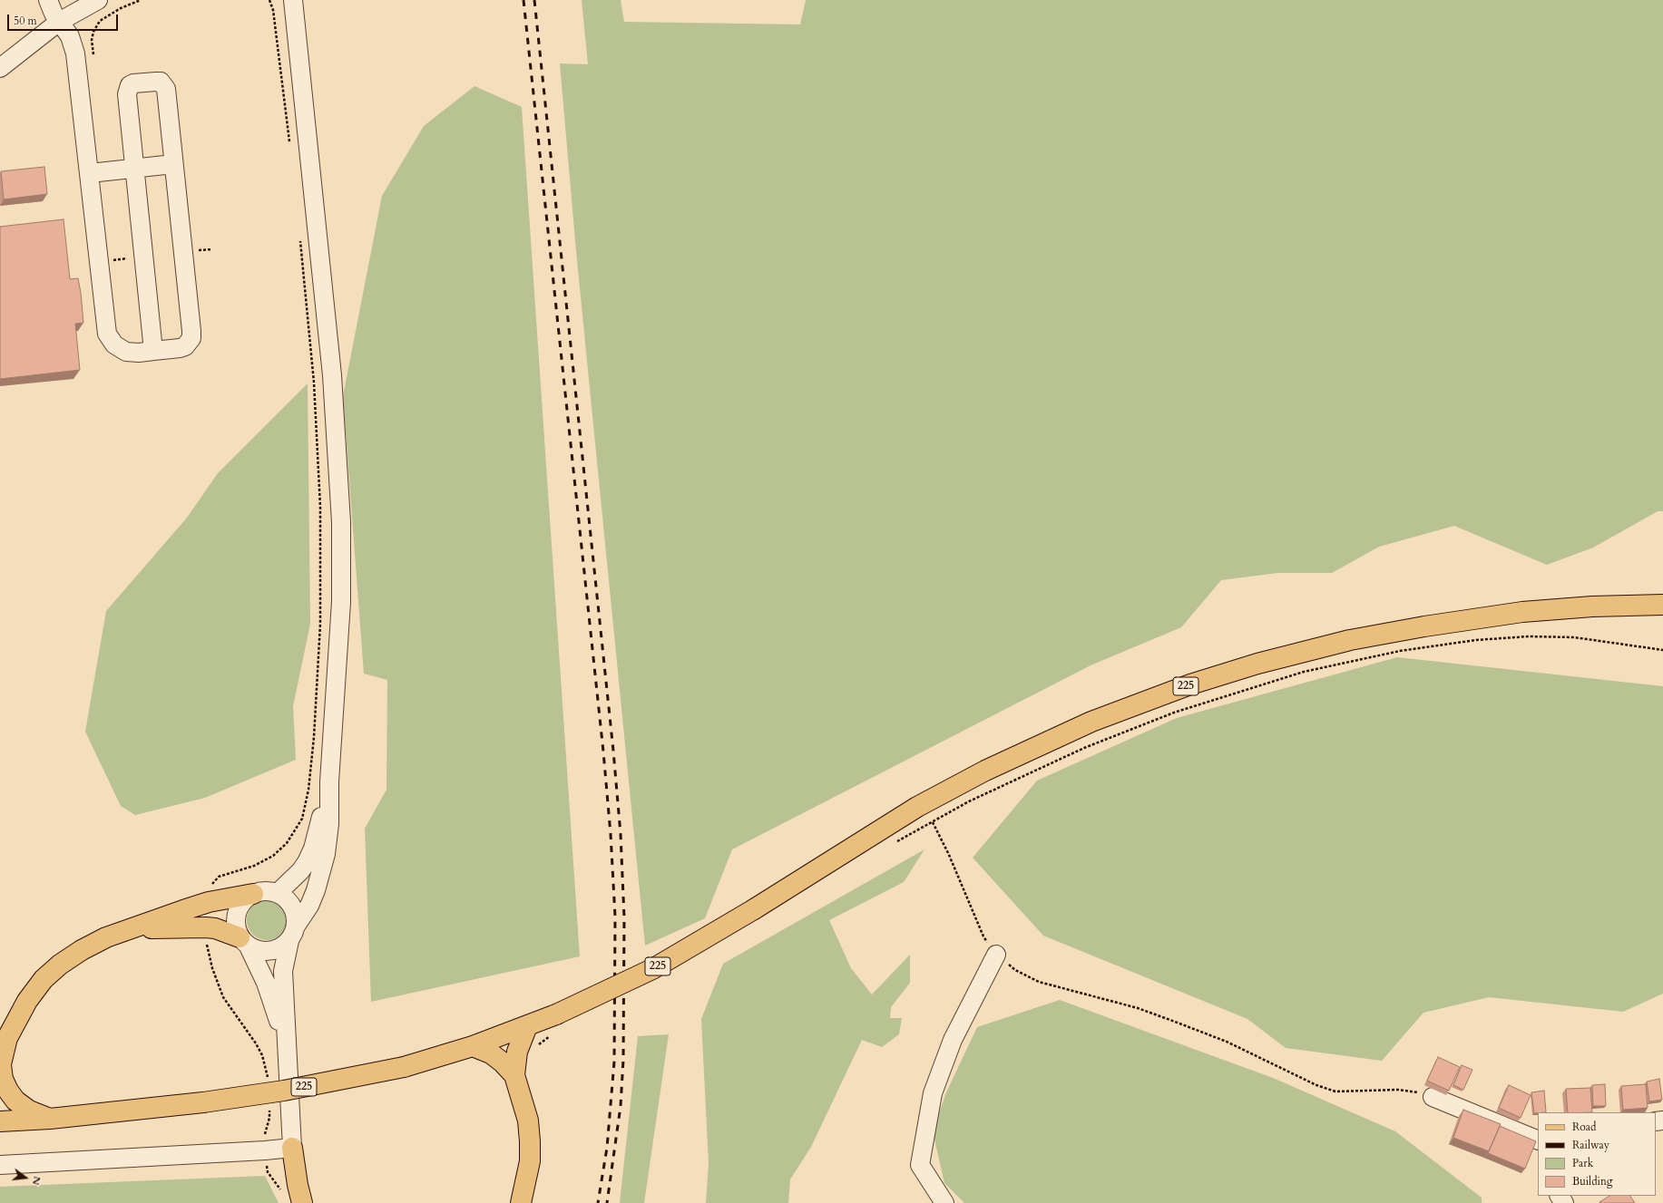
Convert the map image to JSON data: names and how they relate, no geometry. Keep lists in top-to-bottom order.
{
  "streets": {
    "main road": ["225"]
  },
  "legend": [
    "Road",
    "Railway",
    "Park",
    "Building"
  ],
  "scale_bar": "50 m",
  "north": "right"
}
